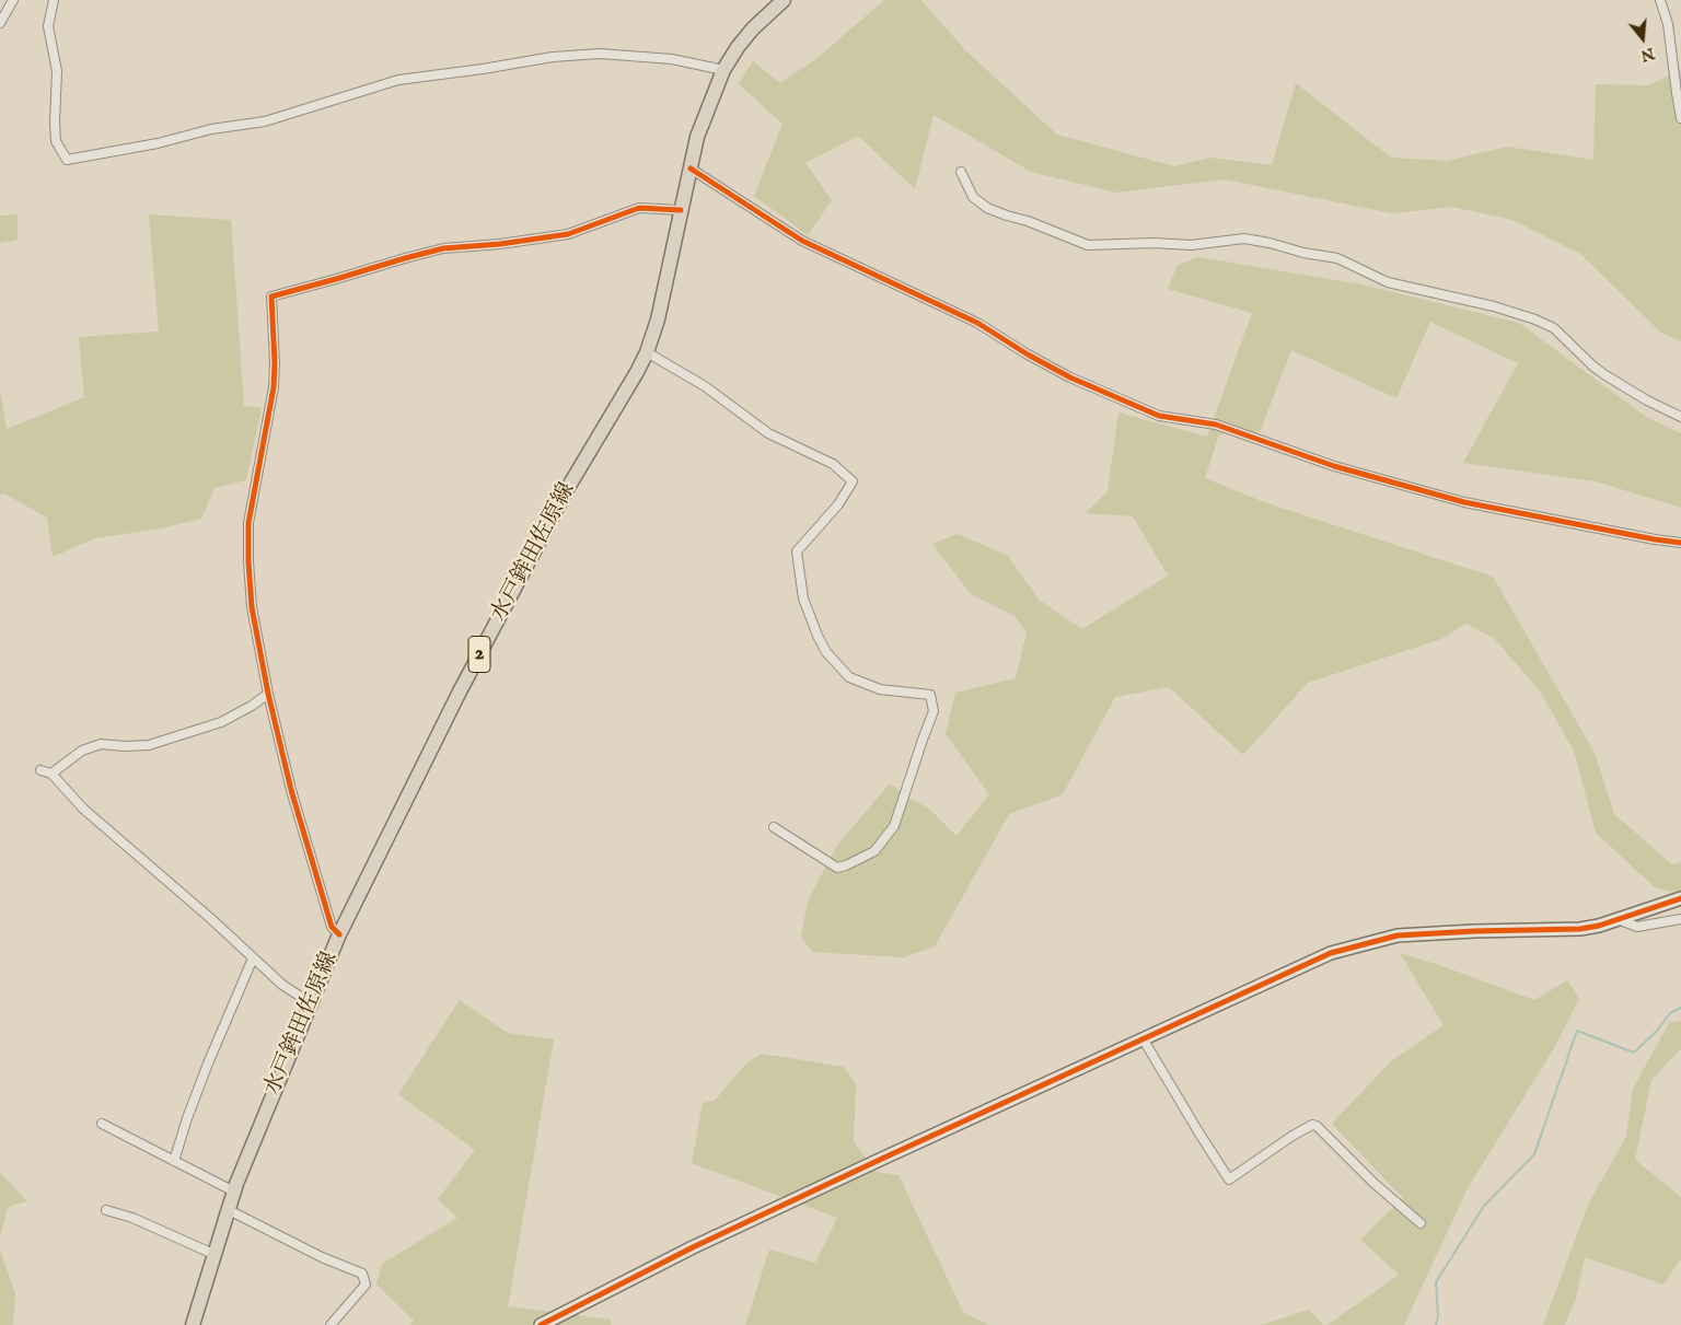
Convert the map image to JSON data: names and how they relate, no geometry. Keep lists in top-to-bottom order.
{
  "streets": {
    "main road": ["水戸鉾田佐原線", "2"]
  },
  "north": "bottom"
}
